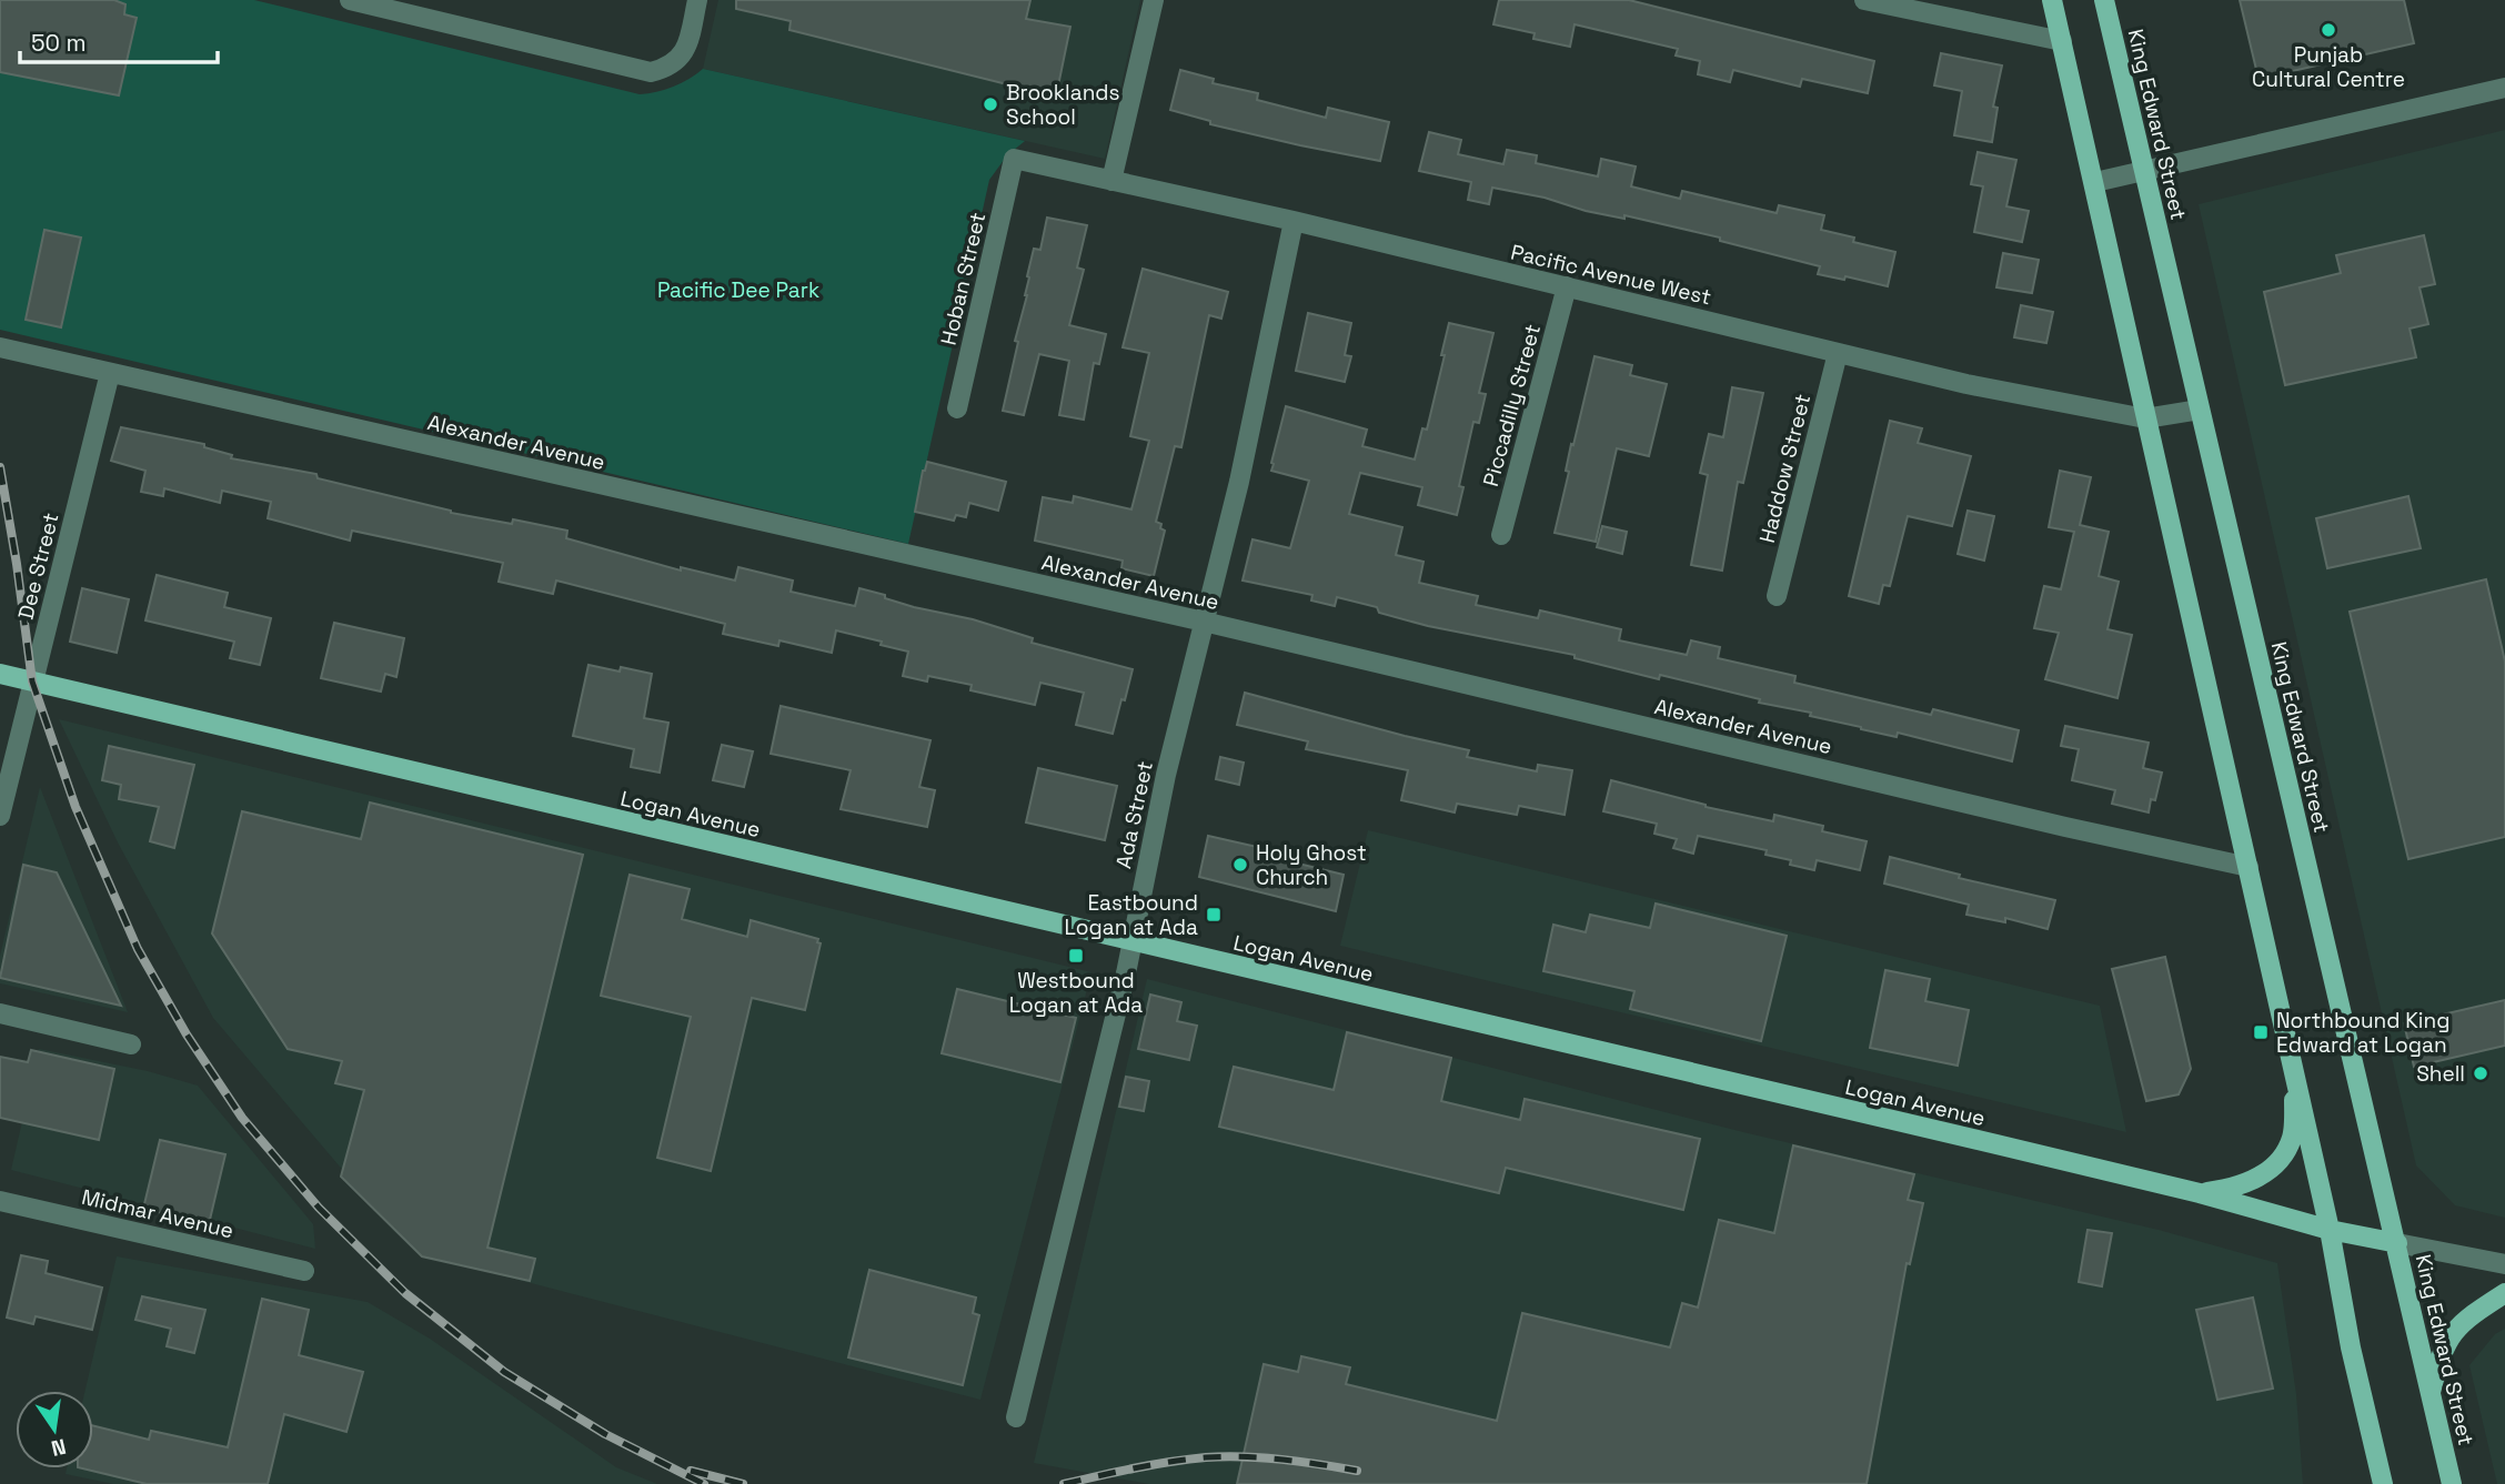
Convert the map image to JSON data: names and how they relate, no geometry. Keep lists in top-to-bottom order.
{
  "streets": {
    "main road": ["King Edward Street", "Logan Avenue"],
    "street": [
      "Pacific Avenue West",
      "Hoban Street",
      "Piccadilly Street",
      "Alexander Avenue",
      "Haddow Street",
      "Dee Street",
      "Ada Street",
      "Midmar Avenue"
    ]
  },
  "crossings": [
    ["King Edward Street", "Pacific Avenue West"],
    ["King Edward Street", "Logan Avenue"],
    ["Pacific Avenue West", "Hoban Street"],
    ["Pacific Avenue West", "Piccadilly Street"],
    ["Pacific Avenue West", "Haddow Street"],
    ["Pacific Avenue West", "Ada Street"],
    ["Alexander Avenue", "Dee Street"],
    ["Alexander Avenue", "Ada Street"],
    ["Dee Street", "Logan Avenue"],
    ["Logan Avenue", "Ada Street"]
  ],
  "parks": ["Pacific Dee Park"],
  "places": {
    "other": [
      "Punjab Cultural Centre",
      "Brooklands School",
      "Holy Ghost Church",
      "Shell"
    ],
    "transit": ["Eastbound Logan at Ada", "Westbound Logan at Ada", "Northbound King Edward at Logan"]
  },
  "scale_bar": "50 m",
  "north": "bottom"
}
